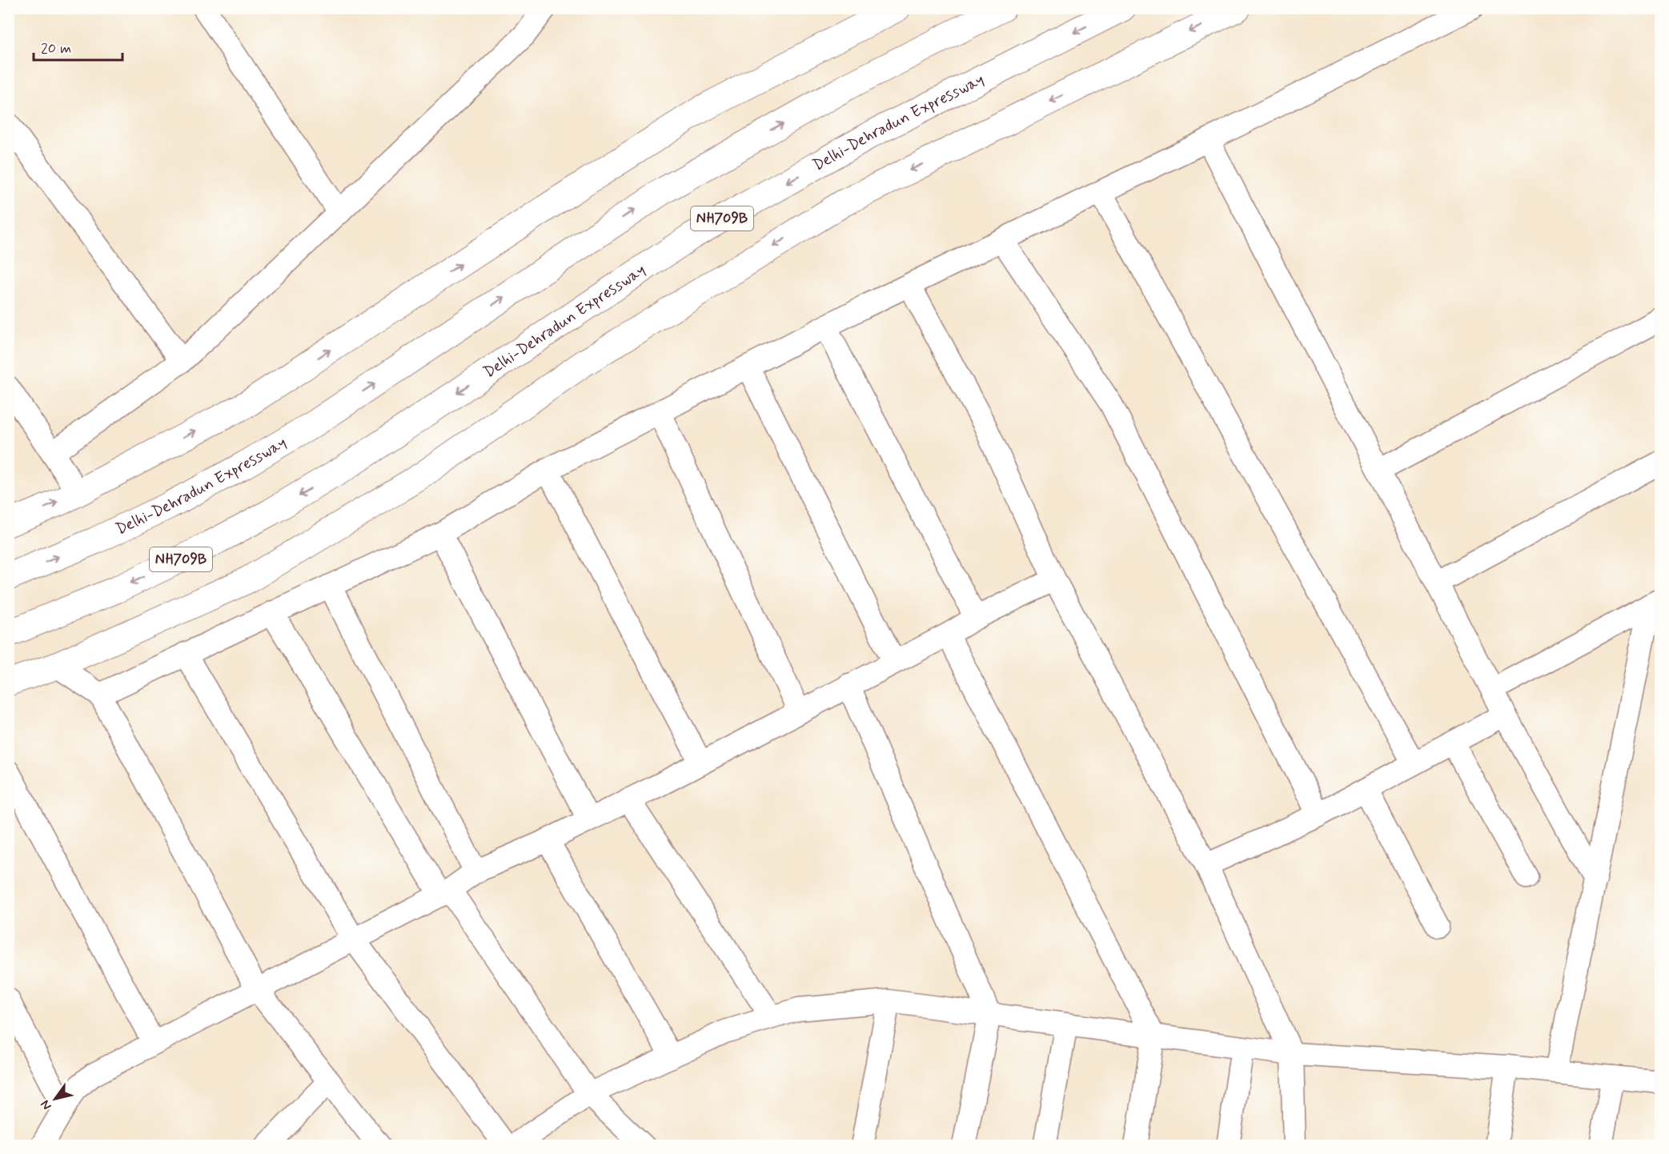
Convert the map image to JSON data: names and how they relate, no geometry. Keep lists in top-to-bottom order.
{
  "streets": {
    "main road": ["Delhi-Dehradun Expressway", "NH709B"]
  },
  "scale_bar": "20 m",
  "north": "bottom left"
}
